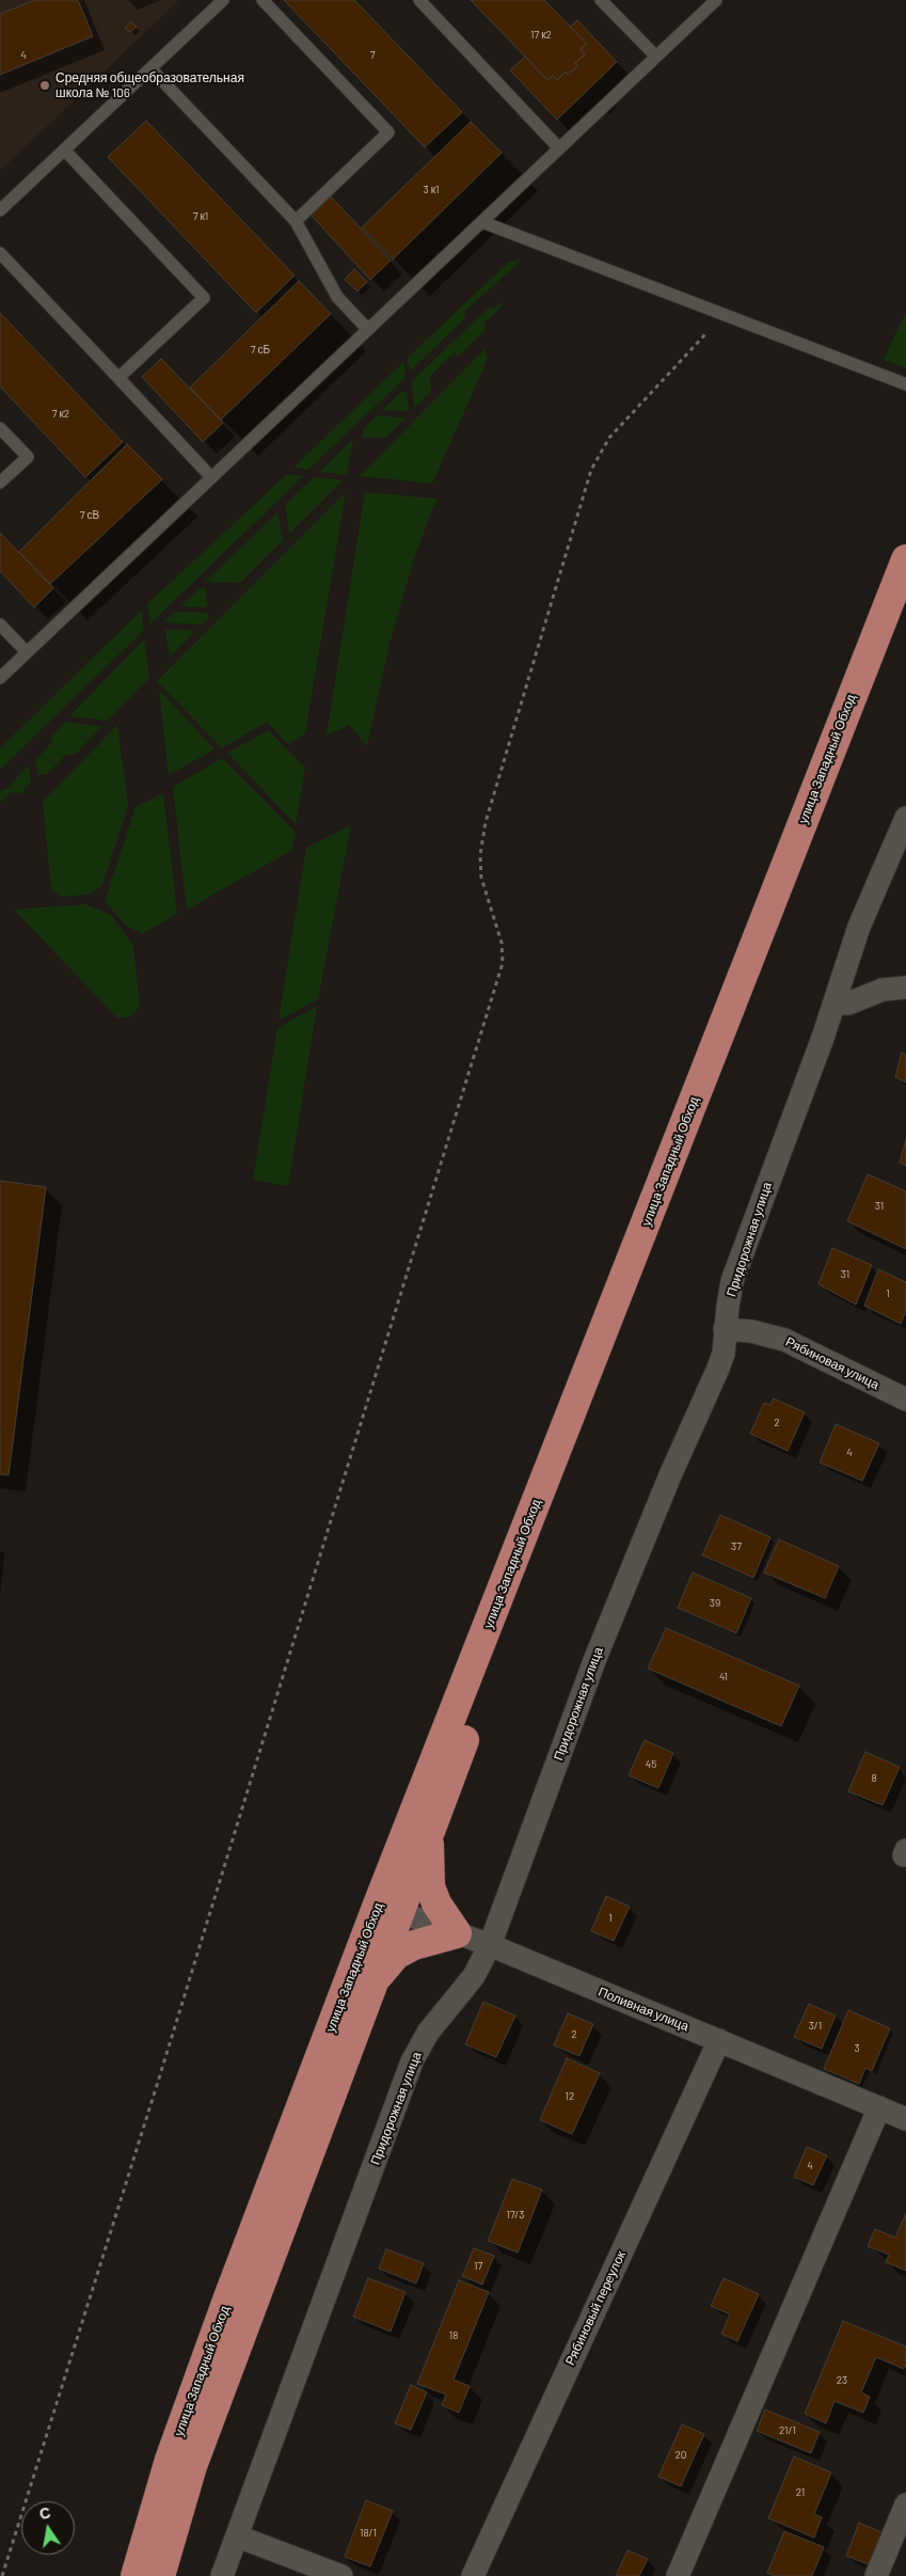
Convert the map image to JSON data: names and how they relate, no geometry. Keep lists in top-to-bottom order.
{
  "streets": {
    "highway": ["улица Западный Обход"],
    "street": [
      "Придорожная улица",
      "Рябиновая улица",
      "Поливная улица",
      "Рябиновый переулок"
    ]
  },
  "crossings": [
    ["улица Западный Обход", "Поливная улица"],
    ["Придорожная улица", "Рябиновая улица"],
    ["Придорожная улица", "Поливная улица"],
    ["Поливная улица", "Рябиновый переулок"]
  ],
  "places": ["Средняя общеобразовательная школа № 106"],
  "house_numbers": [
    "17 к2",
    "4",
    "7",
    "3 к1",
    "7 к1",
    "7 сБ",
    "7 к2",
    "7 сВ",
    "31",
    "31",
    "1",
    "2",
    "4",
    "37",
    "39",
    "41",
    "45",
    "8",
    "1",
    "3/1",
    "2",
    "3",
    "12",
    "4",
    "17/3",
    "17",
    "18",
    "23",
    "21/1",
    "20",
    "21",
    "18/1"
  ],
  "north": "top"
}
